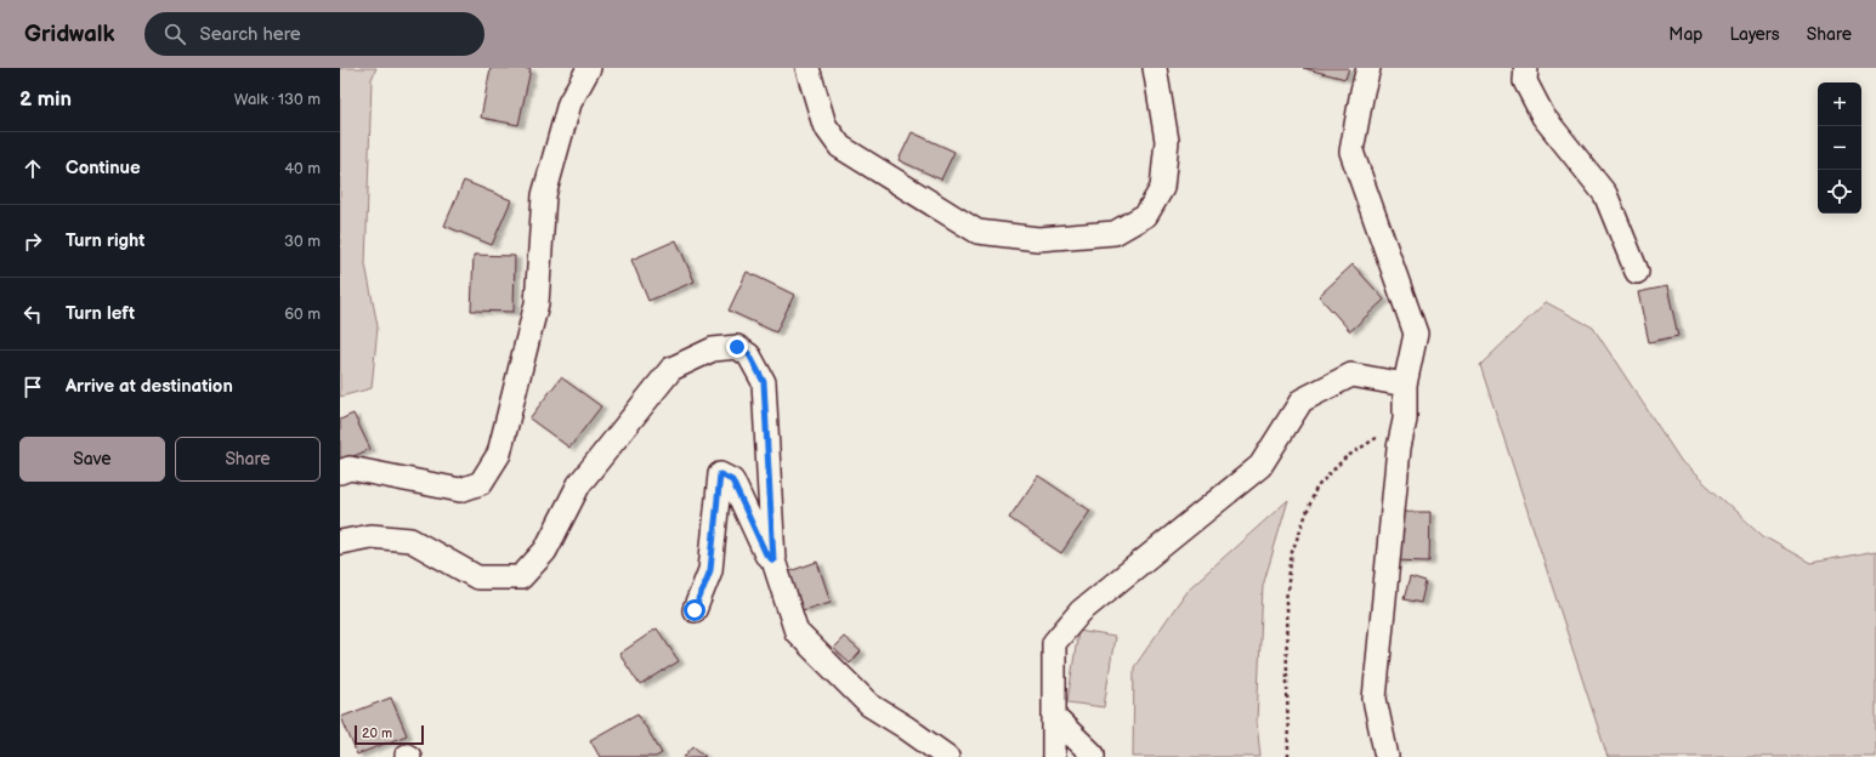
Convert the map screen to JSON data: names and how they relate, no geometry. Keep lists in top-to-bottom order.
{
  "scale_bar": "20 m",
  "page": {
    "header": "Gridwalk",
    "search": "Search here",
    "nav": ["Map", "Layers", "Share"],
    "heading": ["2 min", "Walk · 130 m"],
    "map_buttons": ["+", "−"],
    "list": [
      ["Continue", "40 m"],
      ["Turn right", "30 m"],
      ["Turn left", "60 m"],
      "Arrive at destination"
    ],
    "buttons": ["Save", "Share"],
    "scale": "20 m"
  }
}
